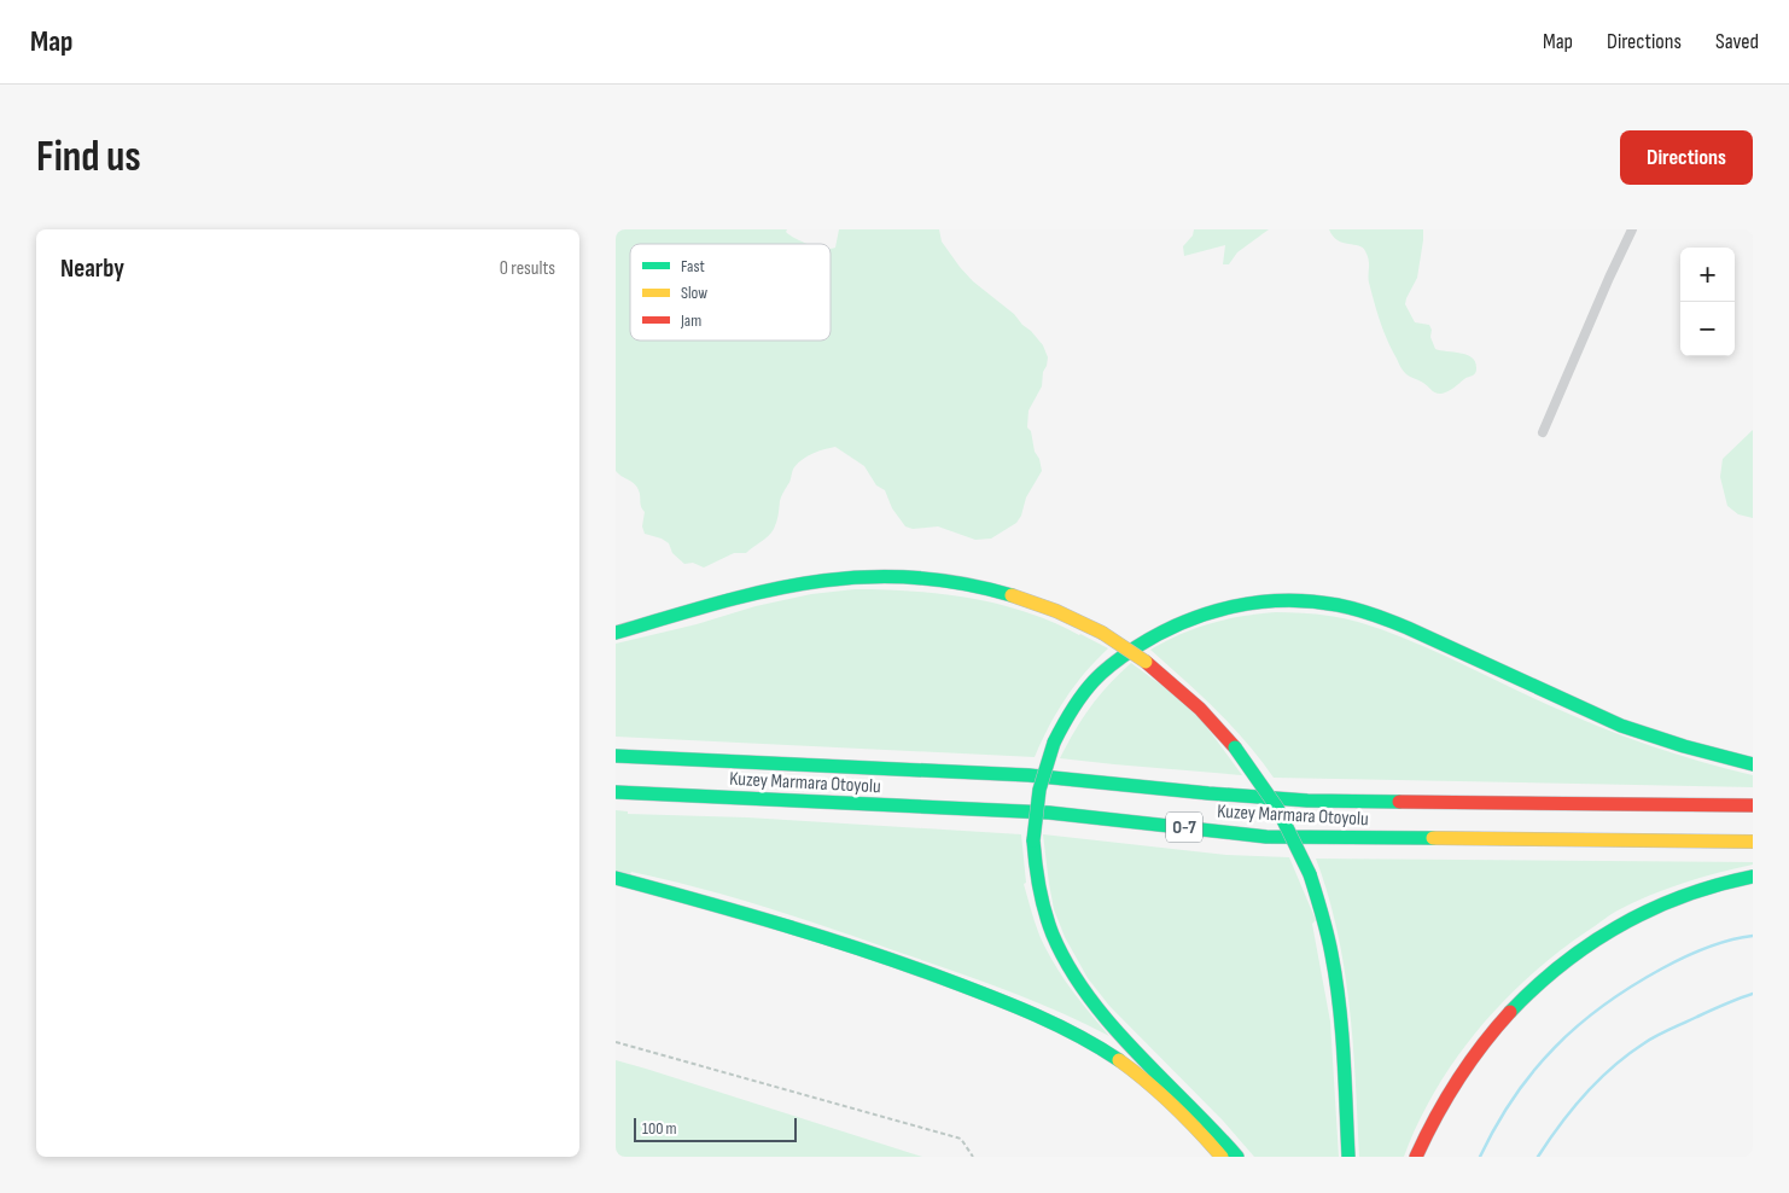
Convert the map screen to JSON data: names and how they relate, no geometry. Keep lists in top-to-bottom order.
{
  "streets": {
    "highway": ["Kuzey Marmara Otoyolu", "O-7"]
  },
  "legend": ["Fast", "Slow", "Jam"],
  "scale_bar": "100 m",
  "page": {
    "header": "Map",
    "nav": ["Map", "Directions", "Saved"],
    "buttons": "Directions",
    "title": "Find us",
    "heading": ["Nearby", "0 results"],
    "map_buttons": ["+", "−"],
    "scale": "100 m"
  }
}
